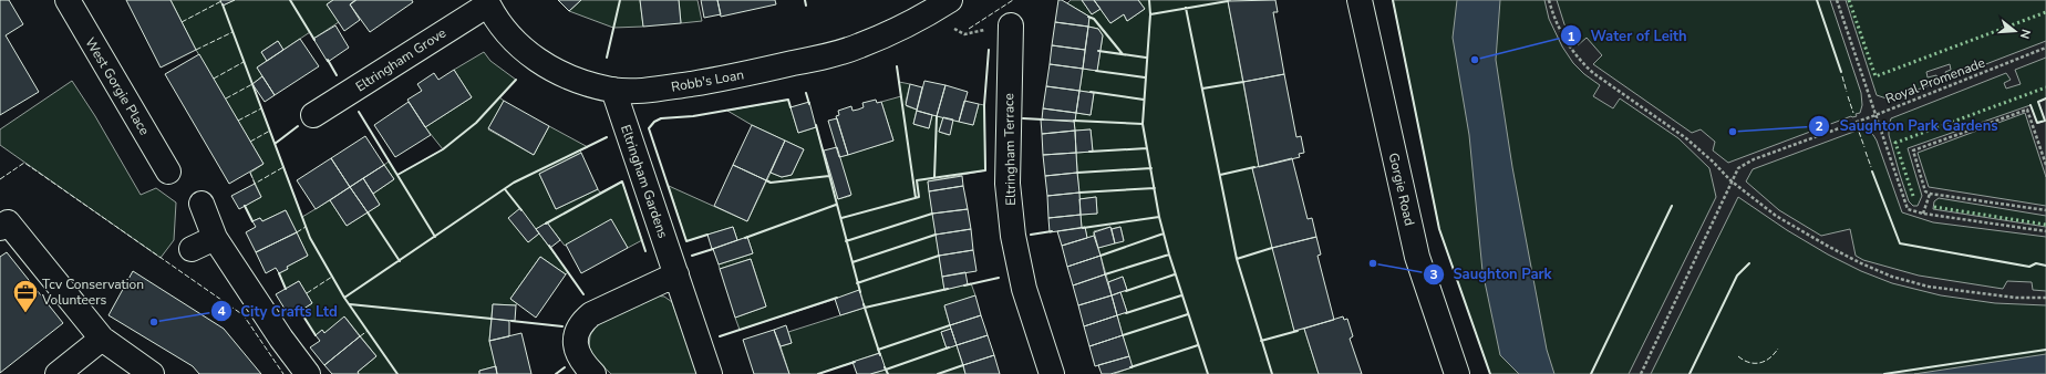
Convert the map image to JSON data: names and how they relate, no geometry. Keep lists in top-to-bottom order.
{
  "streets": {
    "street": [
      "Eltringham Grove",
      "Robb's Loan",
      "West Gorgie Place",
      "Eltringham Terrace",
      "Eltringham Gardens",
      "Gorgie Road"
    ],
    "path": ["Royal Promenade"]
  },
  "crossings": [
    ["Eltringham Grove", "Robb's Loan"],
    ["Robb's Loan", "Eltringham Gardens"]
  ],
  "places": {
    "other": [
      "Water of Leith",
      "Saughton Park Gardens",
      "Saughton Park",
      "City Crafts Ltd"
    ],
    "office": ["Tcv Conservation Volunteers"]
  },
  "north": "right"
}
